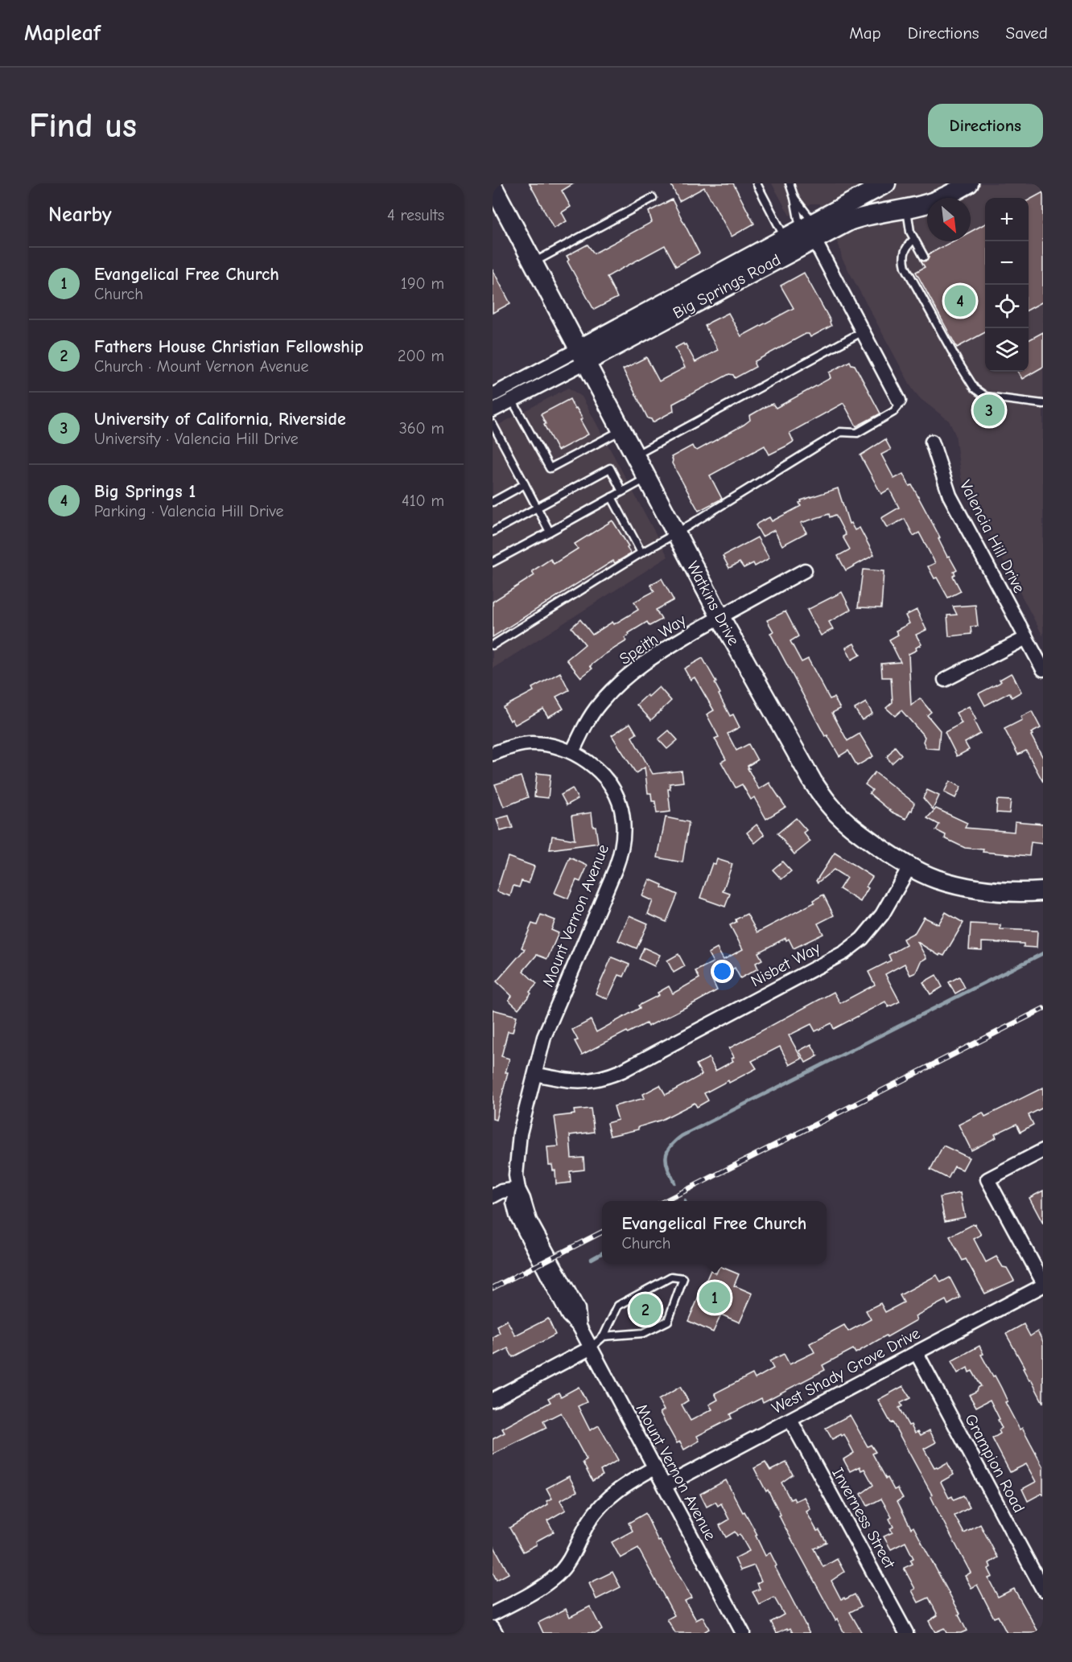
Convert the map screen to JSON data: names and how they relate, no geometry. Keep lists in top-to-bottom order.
{
  "streets": {
    "main road": ["Big Springs Road", "Watkins Drive"],
    "street": [
      "Valencia Hill Drive",
      "Speith Way",
      "Mount Vernon Avenue",
      "Nisbet Way",
      "West Shady Grove Drive",
      "Grampion Road",
      "Inverness Street"
    ]
  },
  "crossings": [
    ["Big Springs Road", "Watkins Drive"],
    ["Watkins Drive", "Speith Way"],
    ["Watkins Drive", "Nisbet Way"],
    ["Speith Way", "Mount Vernon Avenue"],
    ["Mount Vernon Avenue", "Nisbet Way"],
    ["Mount Vernon Avenue", "West Shady Grove Drive"],
    ["West Shady Grove Drive", "Grampion Road"],
    ["West Shady Grove Drive", "Inverness Street"]
  ],
  "north": "bottom right",
  "page": {
    "header": "Mapleaf",
    "nav": ["Map", "Directions", "Saved"],
    "buttons": "Directions",
    "title": "Find us",
    "heading": ["Nearby", "4 results"],
    "map_buttons": ["+", "−"],
    "list": [
      {
        "mark": "1",
        "name": "Evangelical Free Church",
        "note": "Church",
        "value": "190 m"
      },
      {
        "mark": "2",
        "name": "Fathers House Christian Fellowship",
        "note": "Church · Mount Vernon Avenue",
        "value": "200 m"
      },
      {
        "mark": "3",
        "name": "University of California, Riverside",
        "note": "University · Valencia Hill Drive",
        "value": "360 m"
      },
      {
        "mark": "4",
        "name": "Big Springs 1",
        "note": "Parking · Valencia Hill Drive",
        "value": "410 m"
      }
    ],
    "pins": [
      "4",
      "3",
      "1",
      "2"
    ],
    "popup": ["Evangelical Free Church", "Church"]
  }
}
